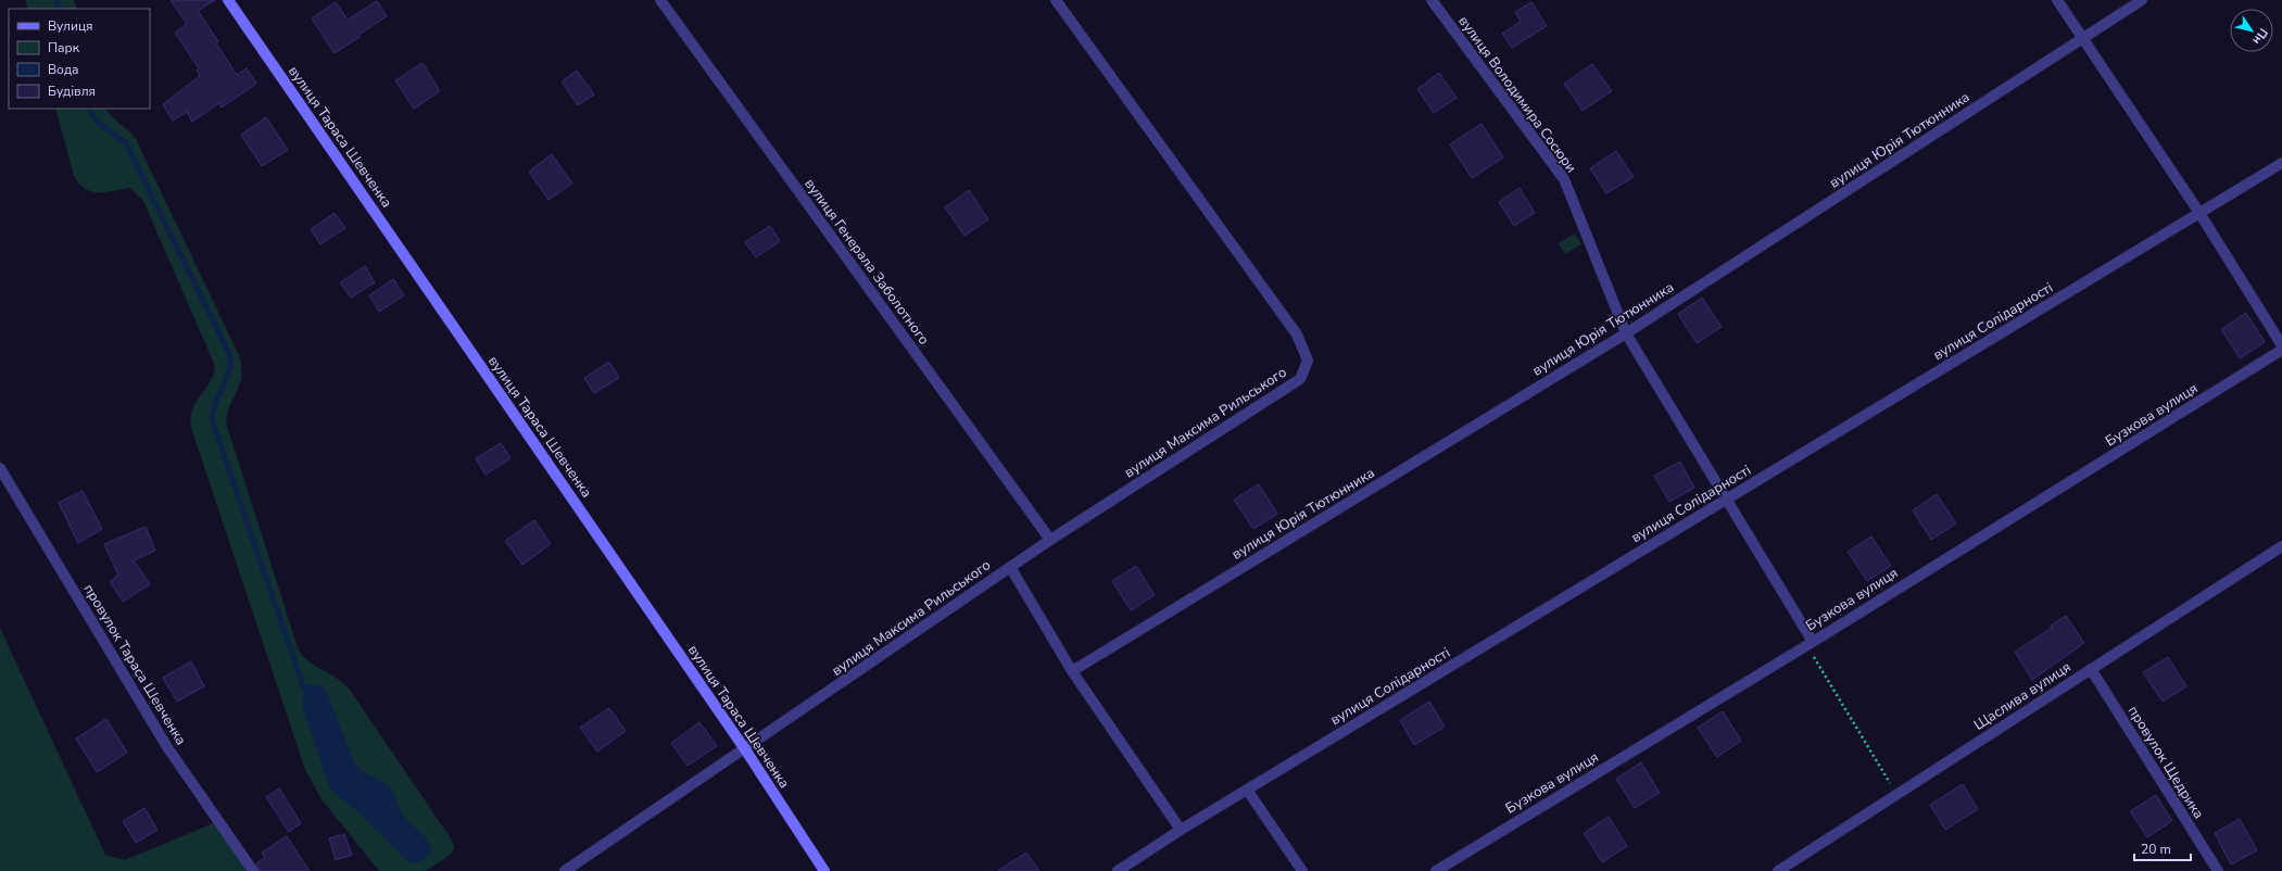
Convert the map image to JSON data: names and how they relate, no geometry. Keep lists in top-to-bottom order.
{
  "streets": {
    "street": [
      "вулиця Володимира Сосюри",
      "вулиця Тараса Шевченка",
      "вулиця Юрія Тютюнника",
      "вулиця Генерала Заболотного",
      "вулиця Солідарності",
      "Бузкова вулиця",
      "вулиця Максима Рильського",
      "провулок Тараса Шевченка",
      "Щаслива вулиця",
      "провулок Щедрика"
    ]
  },
  "crossings": [
    ["вулиця Володимира Сосюри", "вулиця Юрія Тютюнника"],
    ["вулиця Володимира Сосюри", "вулиця Солідарності"],
    ["вулиця Володимира Сосюри", "Бузкова вулиця"],
    ["вулиця Тараса Шевченка", "вулиця Максима Рильського"],
    ["вулиця Генерала Заболотного", "вулиця Максима Рильського"],
    ["Щаслива вулиця", "провулок Щедрика"]
  ],
  "legend": [
    "Вулиця",
    "Парк",
    "Вода",
    "Будівля"
  ],
  "scale_bar": "20 m",
  "north": "bottom right"
}
